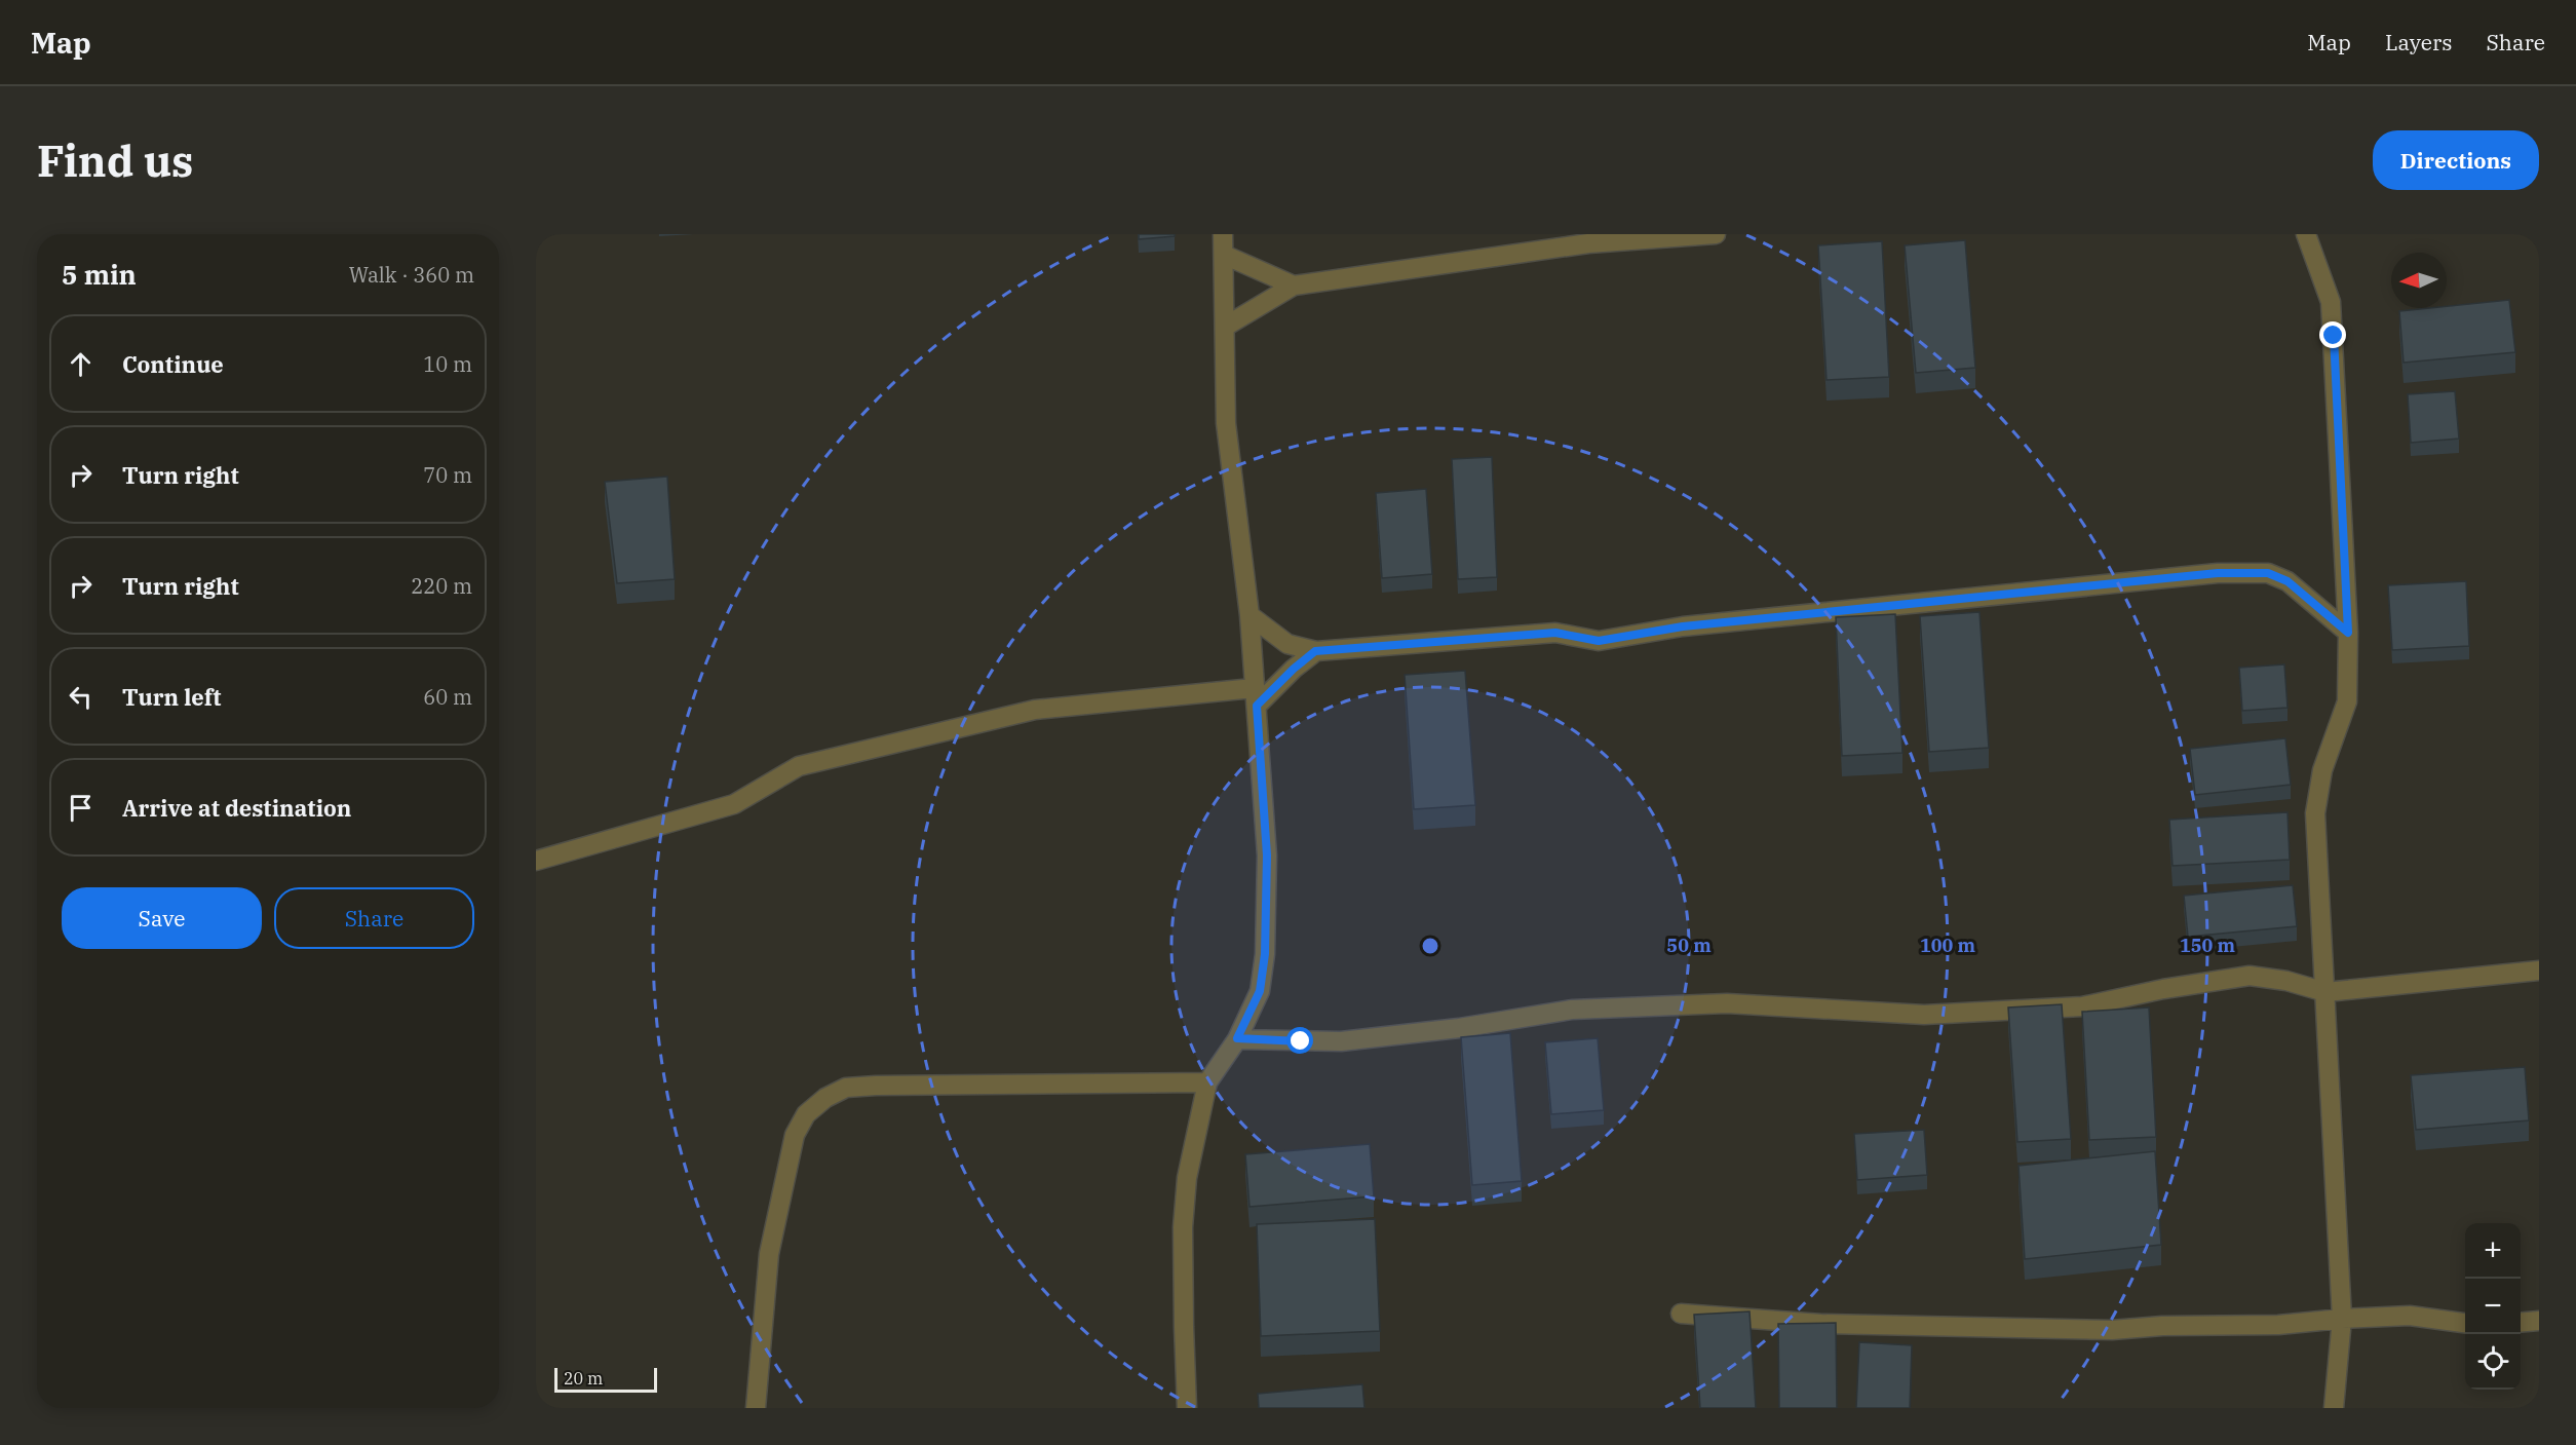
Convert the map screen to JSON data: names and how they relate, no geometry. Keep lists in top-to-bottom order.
{
  "scale_bar": "20 m",
  "north": "left",
  "page": {
    "header": "Map",
    "nav": ["Map", "Layers", "Share"],
    "buttons": [
      "Directions",
      ["Save", "Share"]
    ],
    "title": "Find us",
    "heading": ["5 min", "Walk · 360 m"],
    "list": [
      ["Continue", "10 m"],
      ["Turn right", "70 m"],
      ["Turn right", "220 m"],
      ["Turn left", "60 m"],
      "Arrive at destination"
    ],
    "map_buttons": ["+", "−"],
    "scale": "20 m"
  },
  "rings": ["50 m", "100 m", "150 m"]
}
